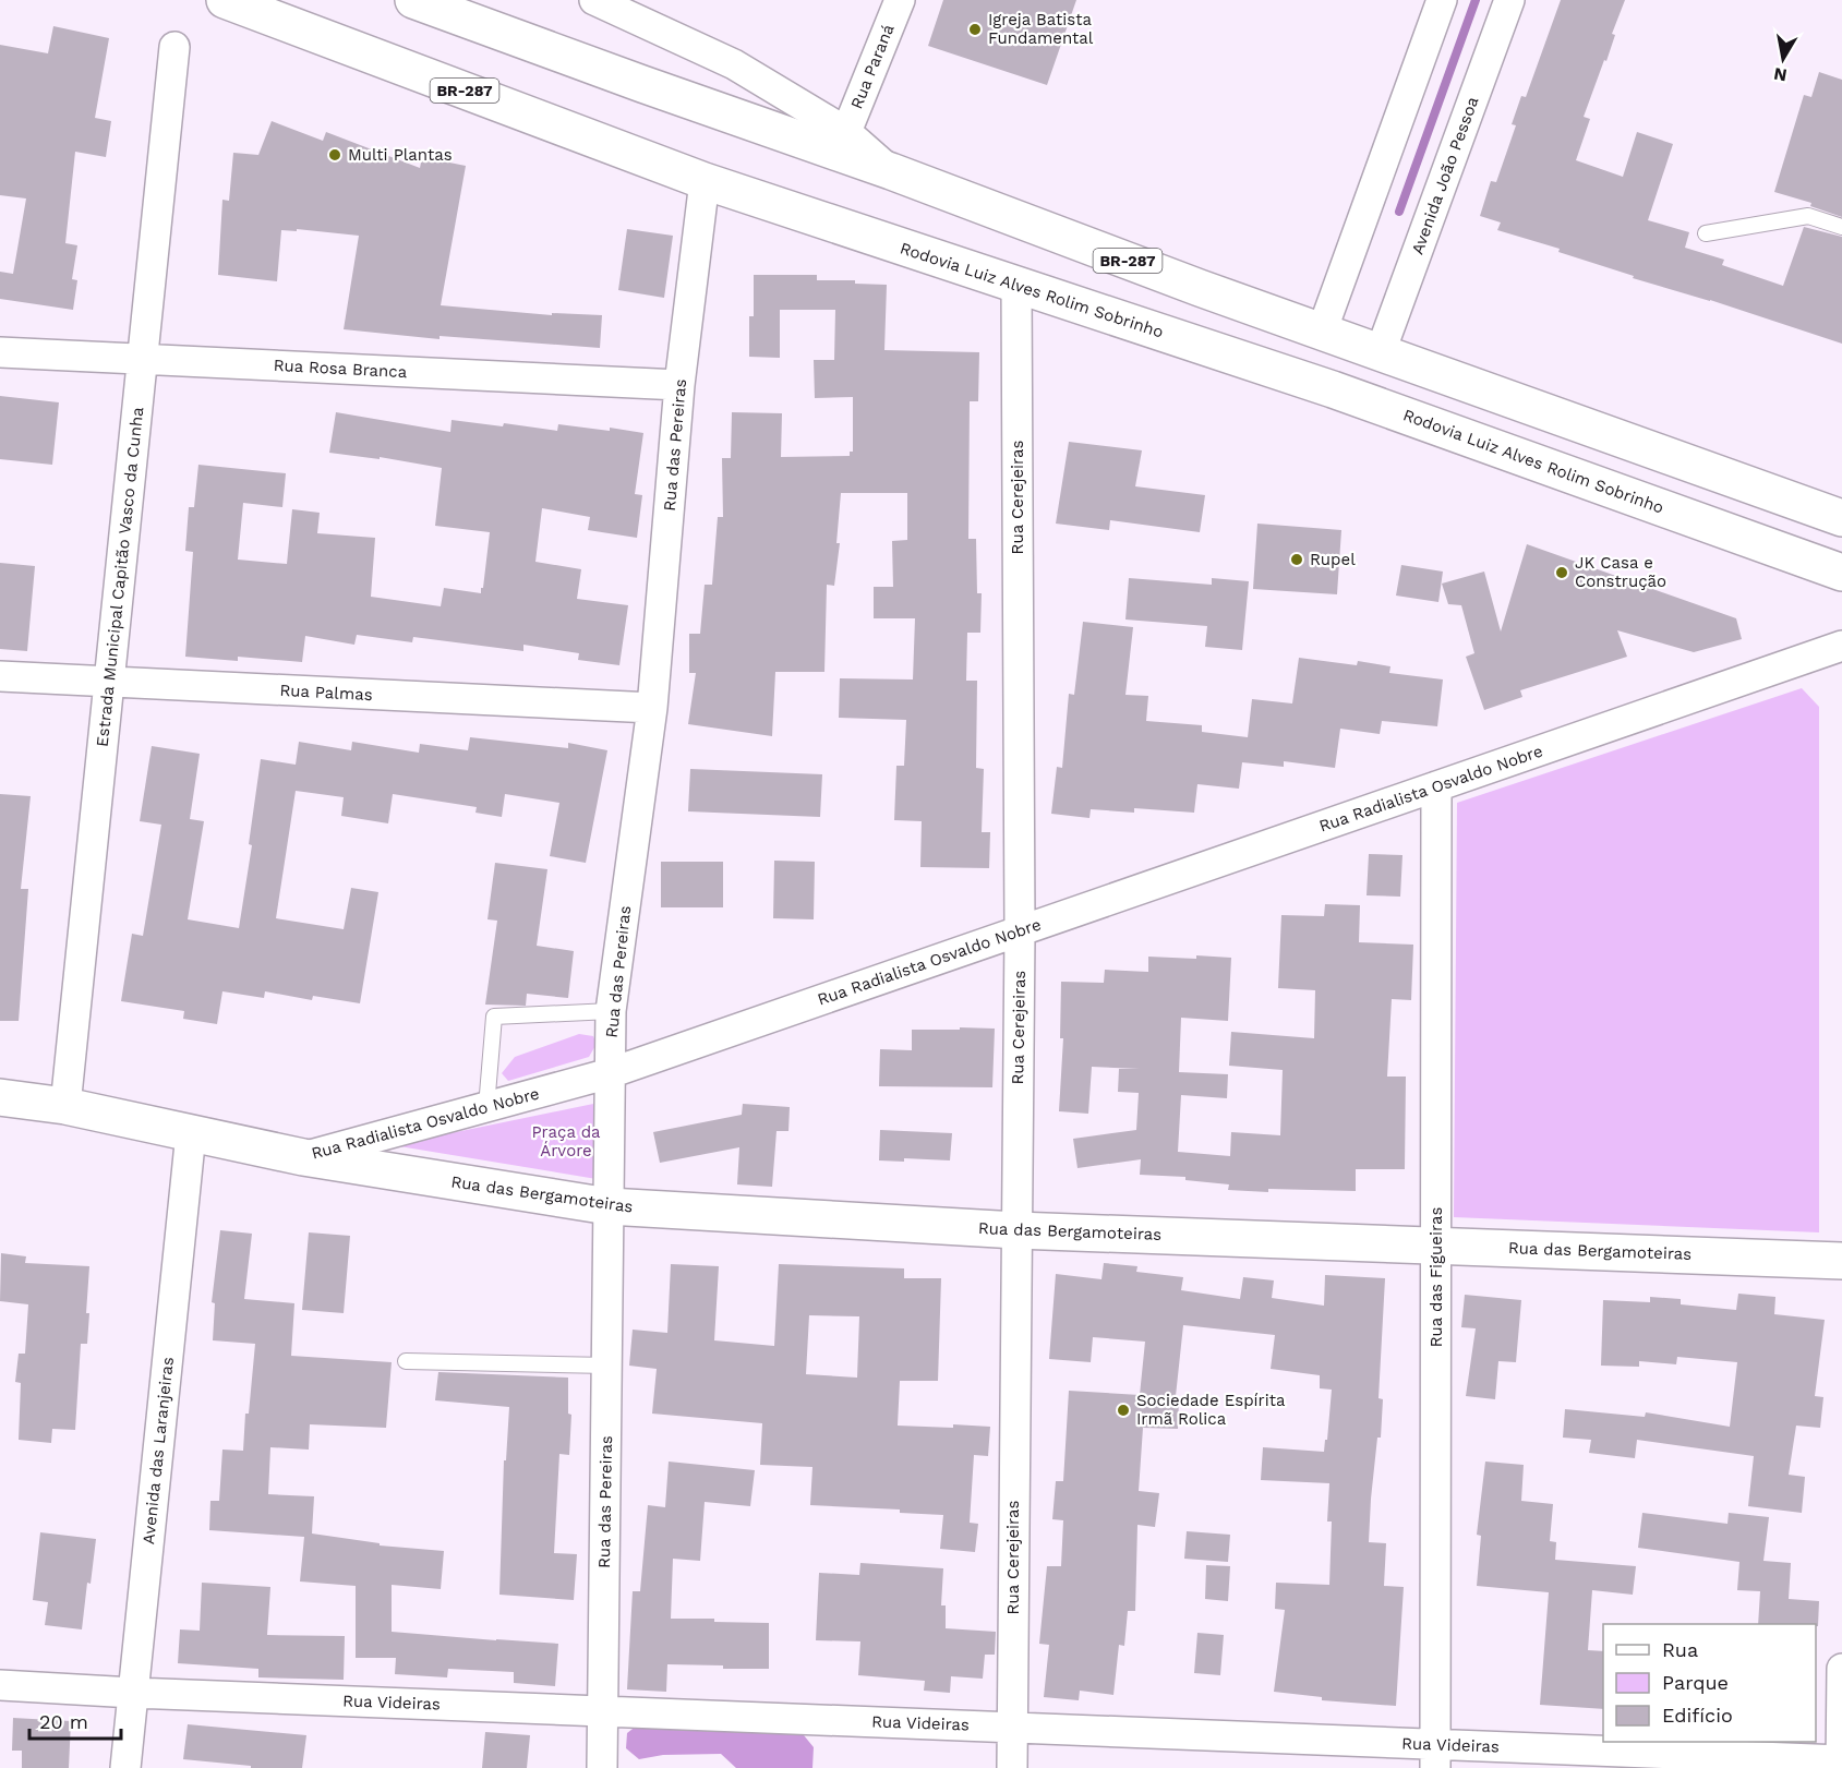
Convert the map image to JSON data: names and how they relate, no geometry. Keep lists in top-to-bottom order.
{
  "streets": {
    "main road": [
      "BR-287",
      "Rodovia Luiz Alves Rolim Sobrinho",
      "Rua Radialista Osvaldo Nobre",
      "Rua das Bergamoteiras"
    ],
    "street": [
      "Rua Paraná",
      "Avenida João Pessoa",
      "Rua Rosa Branca",
      "Rua das Pereiras",
      "Rua Cerejeiras",
      "Estrada Municipal Capitão Vasco da Cunha",
      "Rua Palmas",
      "Rua das Figueiras",
      "Avenida das Laranjeiras",
      "Rua Videiras"
    ]
  },
  "crossings": [
    ["BR-287", "Avenida João Pessoa"],
    ["Rodovia Luiz Alves Rolim Sobrinho", "Rua das Pereiras"],
    ["Rodovia Luiz Alves Rolim Sobrinho", "Rua Cerejeiras"],
    ["Rua Rosa Branca", "Rua das Pereiras"],
    ["Rua Rosa Branca", "Estrada Municipal Capitão Vasco da Cunha"],
    ["Rua das Pereiras", "Rua Palmas"],
    ["Rua das Pereiras", "Rua Radialista Osvaldo Nobre"],
    ["Rua das Pereiras", "Rua das Bergamoteiras"],
    ["Rua das Pereiras", "Rua Videiras"],
    ["Rua Cerejeiras", "Rua Radialista Osvaldo Nobre"],
    ["Rua Cerejeiras", "Rua das Bergamoteiras"],
    ["Rua Cerejeiras", "Rua Videiras"],
    ["Estrada Municipal Capitão Vasco da Cunha", "Rua Palmas"],
    ["Estrada Municipal Capitão Vasco da Cunha", "Rua Radialista Osvaldo Nobre"],
    ["Rua Radialista Osvaldo Nobre", "Rua das Bergamoteiras"],
    ["Rua Radialista Osvaldo Nobre", "Rua das Figueiras"],
    ["Rua Radialista Osvaldo Nobre", "Avenida das Laranjeiras"],
    ["Rua das Bergamoteiras", "Rua das Figueiras"],
    ["Rua das Figueiras", "Rua Videiras"],
    ["Avenida das Laranjeiras", "Rua Videiras"]
  ],
  "parks": ["Praça da Árvore"],
  "places": [
    "Igreja Batista Fundamental",
    "Multi Plantas",
    "Rupel",
    "JK Casa e Construção",
    "Sociedade Espírita Irmã Rolica"
  ],
  "legend": ["Rua", "Parque", "Edifício"],
  "scale_bar": "20 m",
  "north": "bottom"
}
